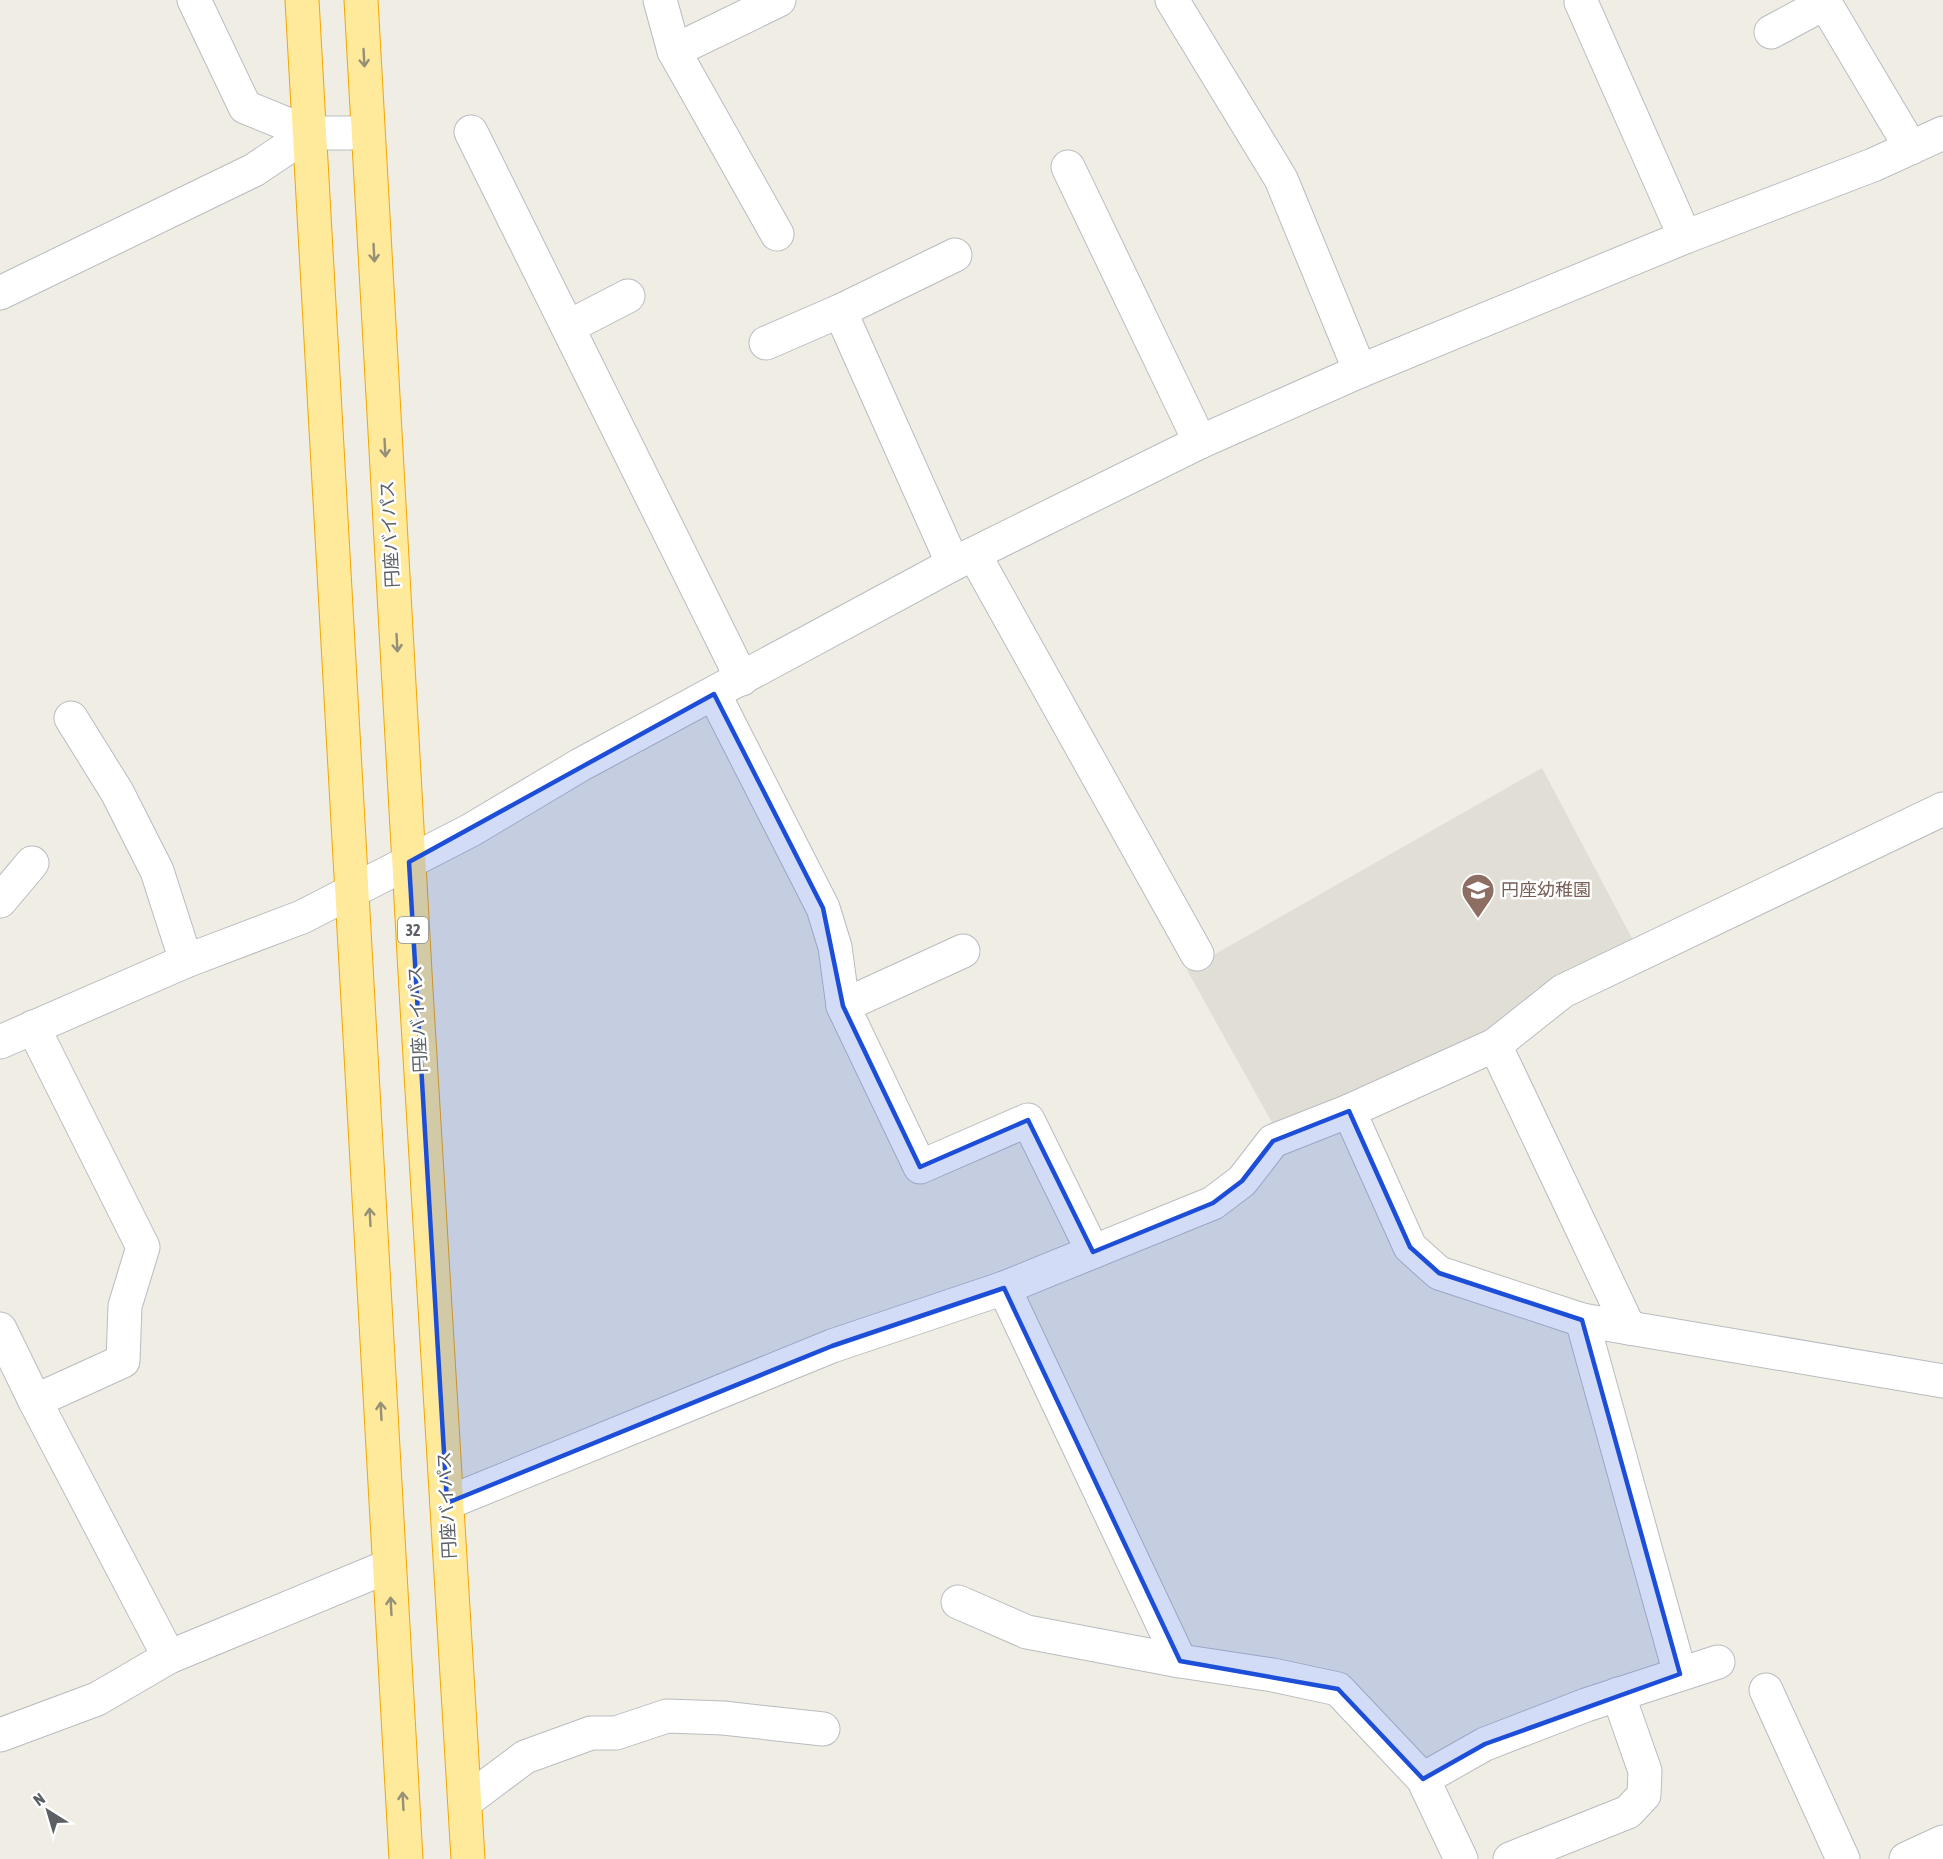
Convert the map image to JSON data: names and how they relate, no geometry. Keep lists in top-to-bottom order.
{
  "streets": {
    "highway": ["円座バイパス", "32"]
  },
  "places": {
    "school or university": ["円座幼稚園"]
  },
  "north": "top left"
}
